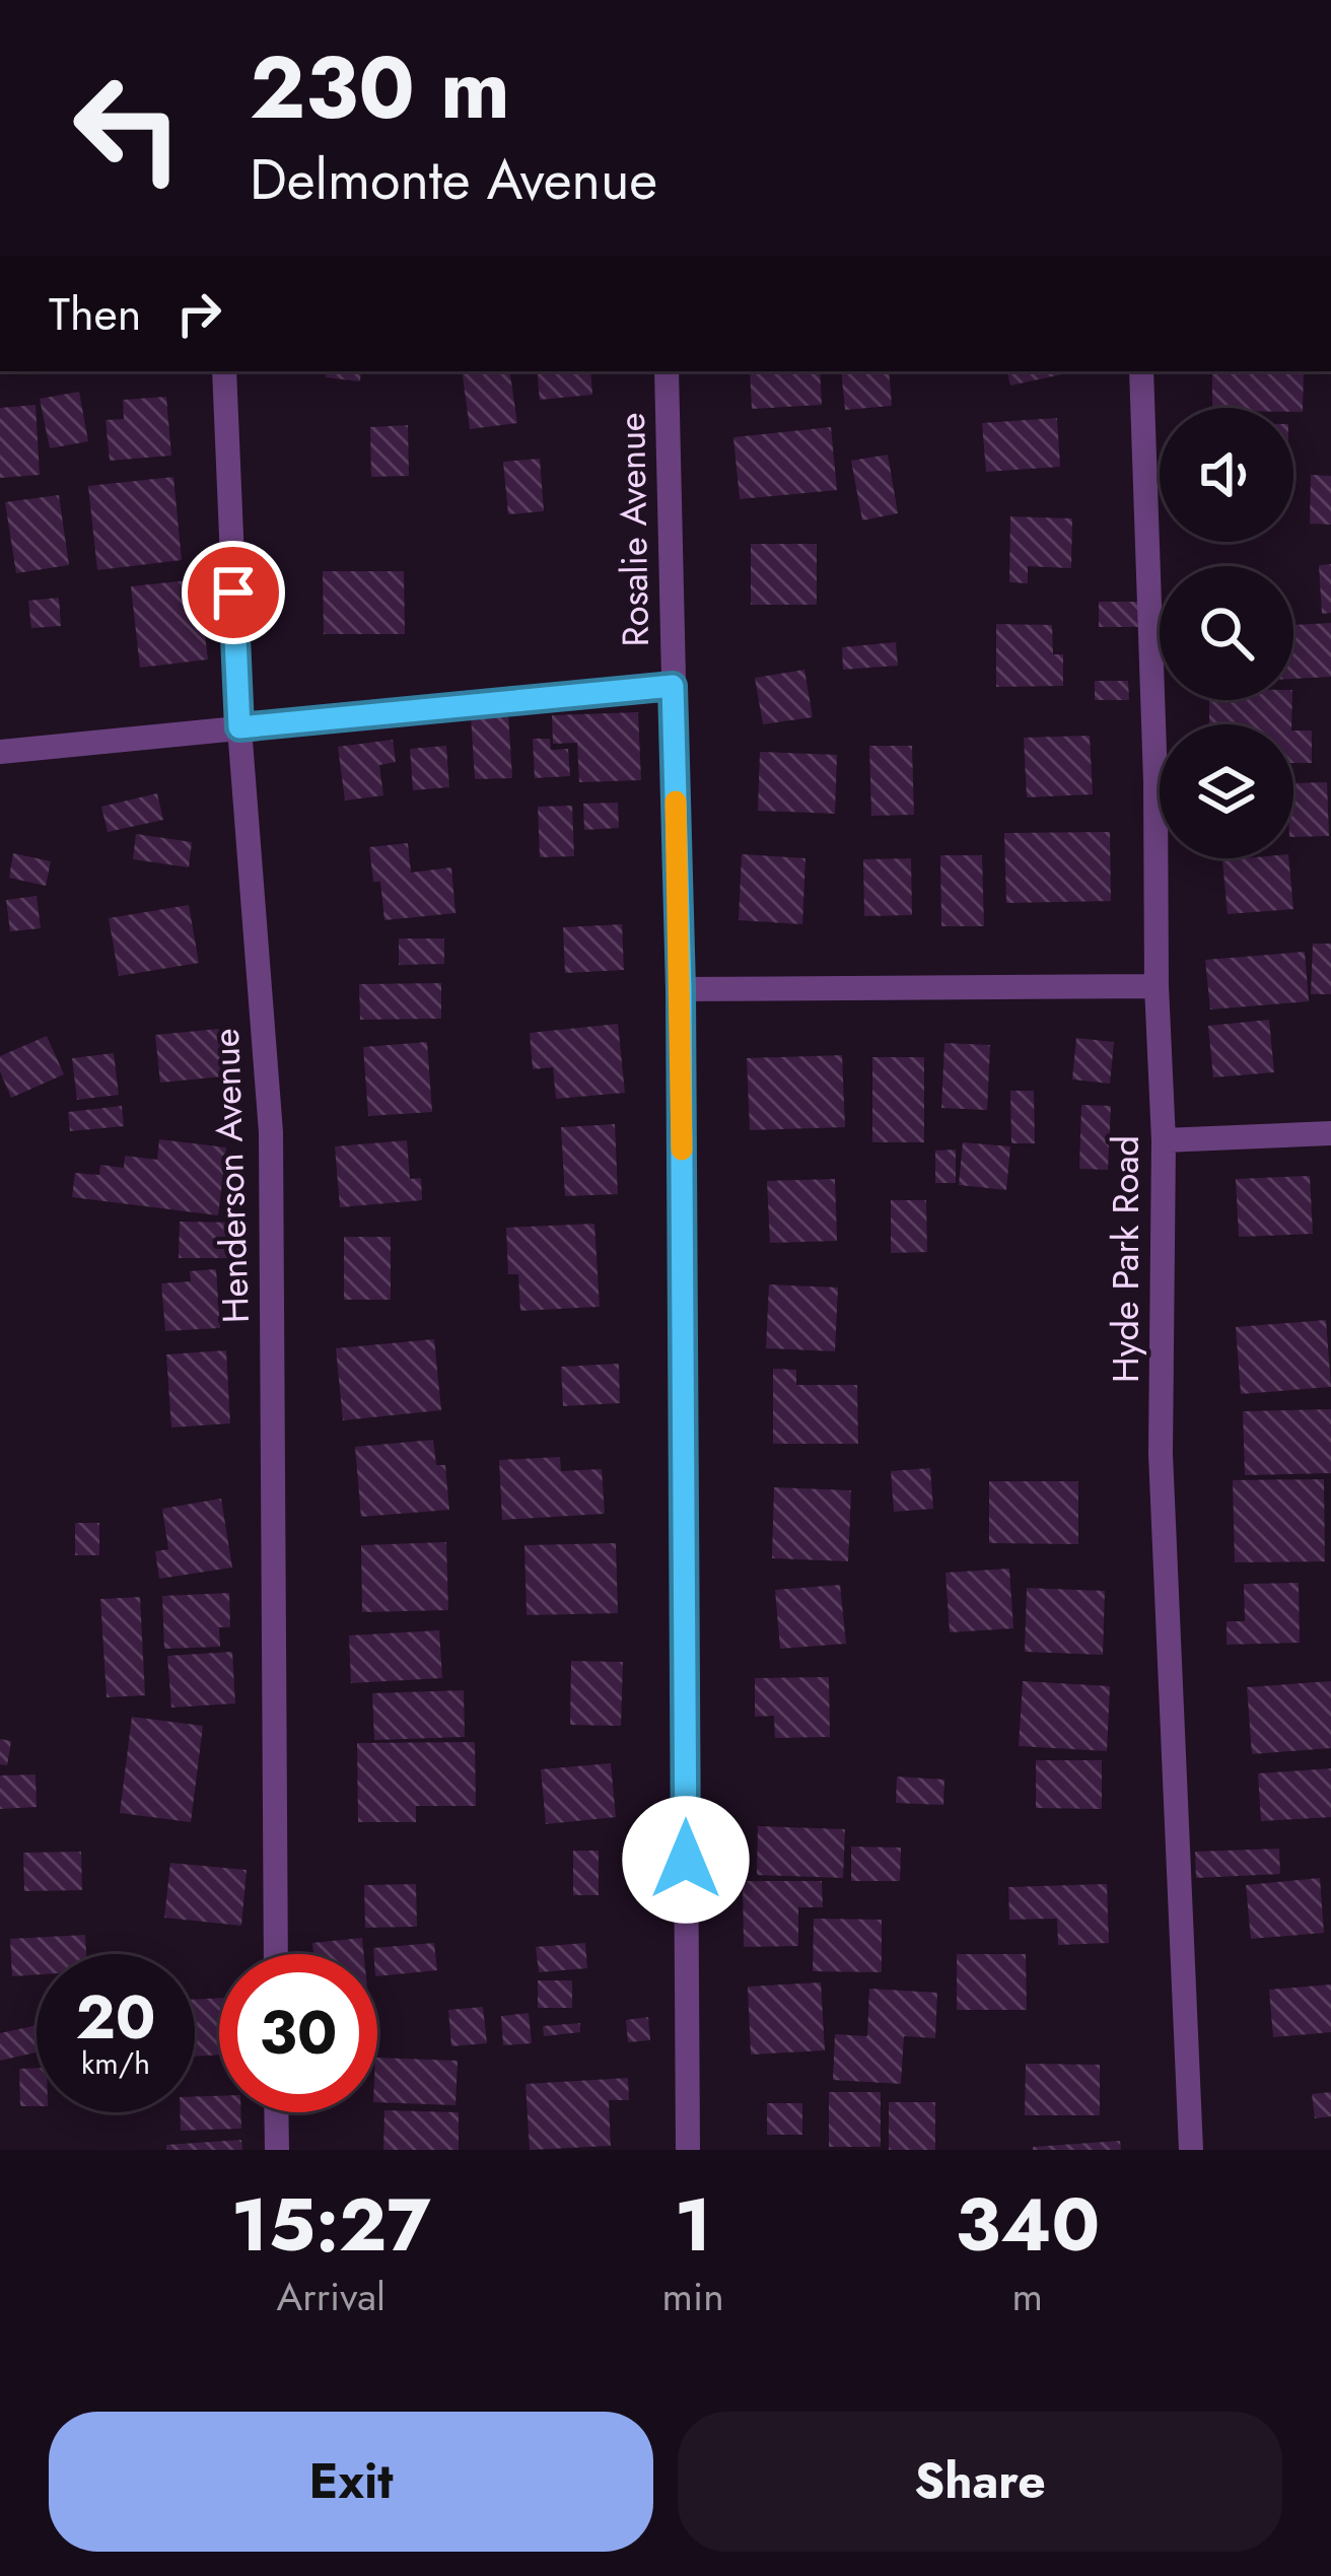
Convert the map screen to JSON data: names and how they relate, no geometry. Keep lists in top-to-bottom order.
{
  "streets": {
    "street": ["Rosalie Avenue", "Henderson Avenue", "Hyde Park Road"]
  },
  "page": {
    "turn": ["230 m", "Delmonte Avenue"],
    "then": "Then",
    "speed": "20 km/h",
    "limit": "30",
    "eta": [
      "15:27",
      "Arrival",
      "1",
      "min",
      "340",
      "m"
    ],
    "buttons": ["Exit", "Share"]
  }
}
